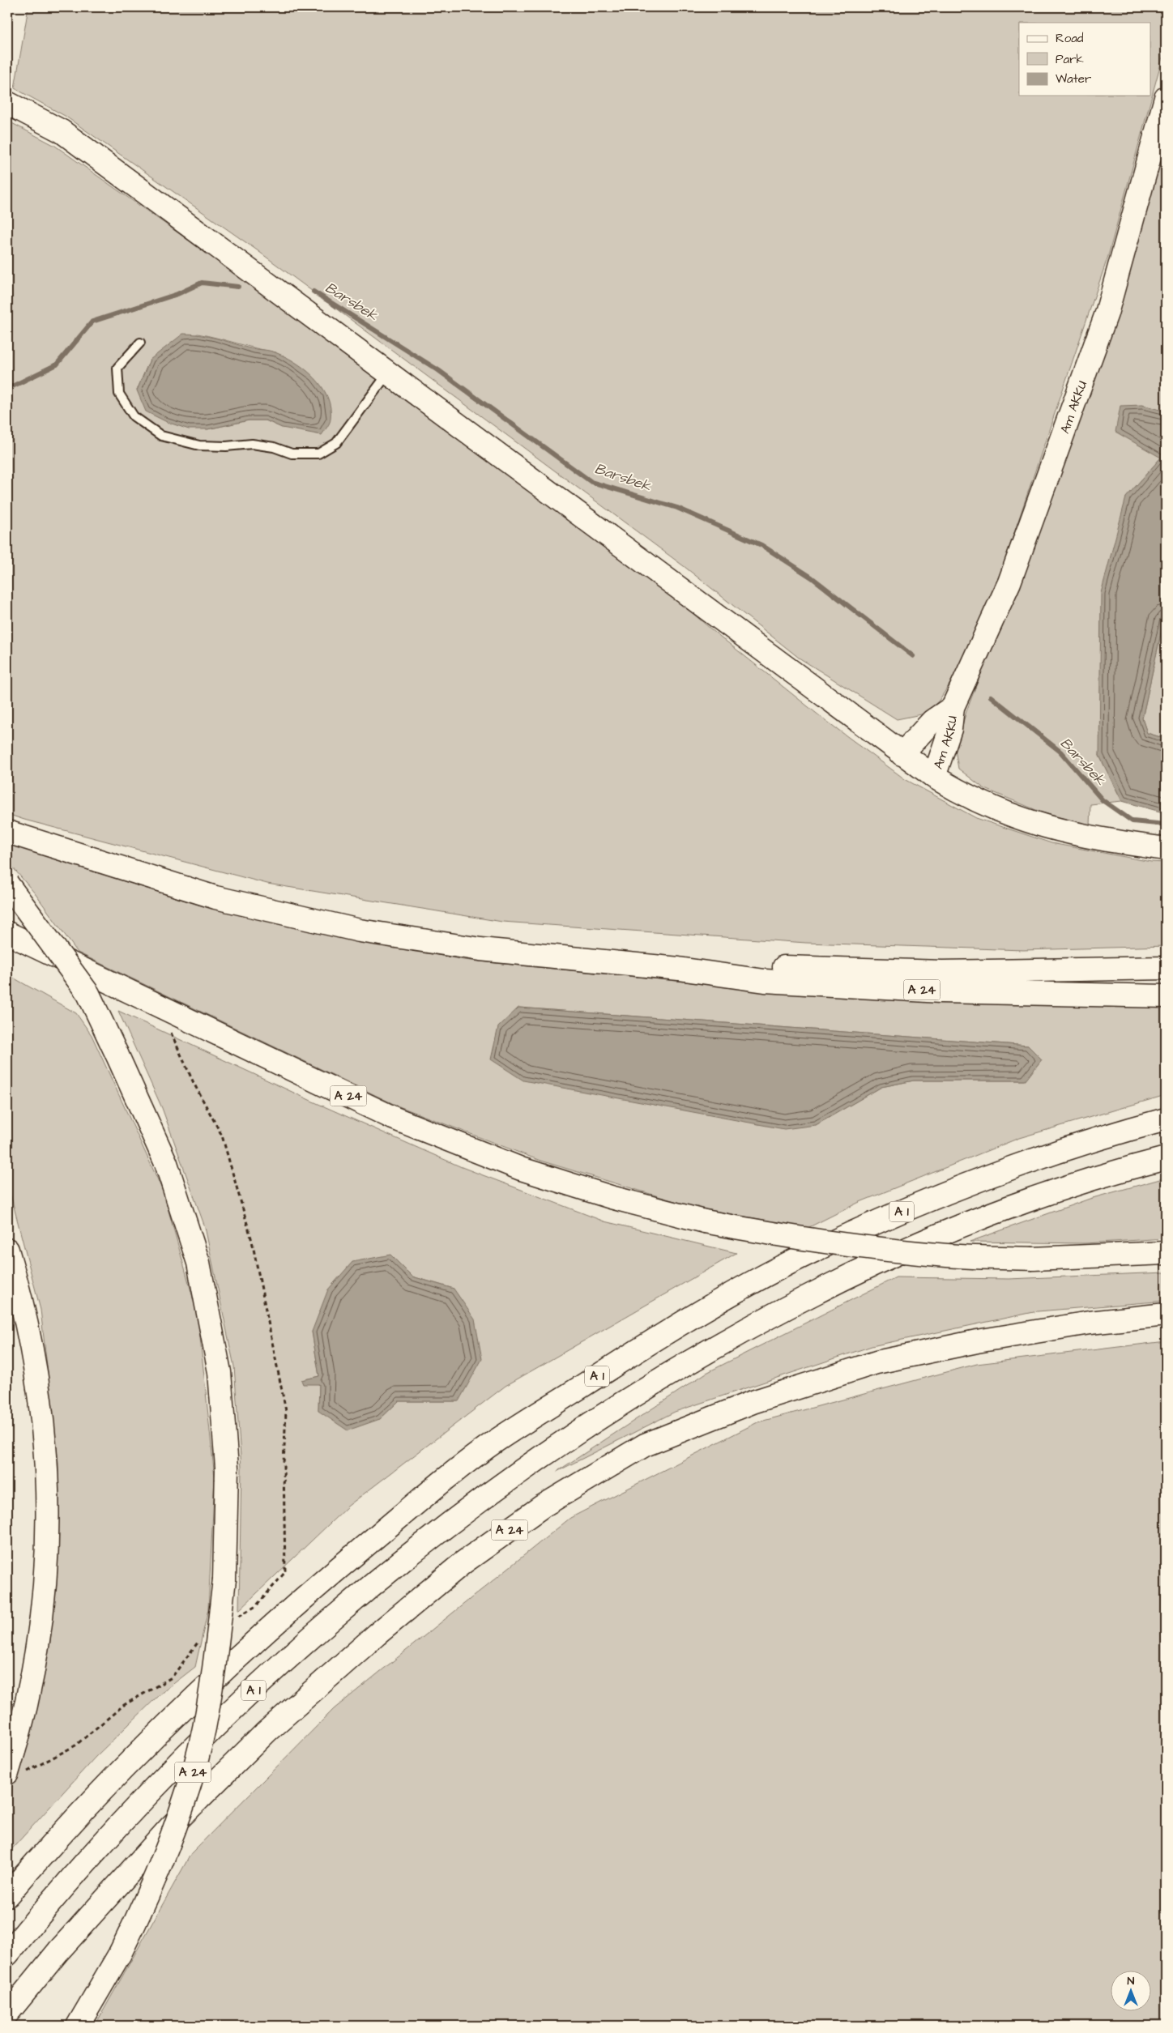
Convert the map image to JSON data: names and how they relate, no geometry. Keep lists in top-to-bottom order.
{
  "streets": {
    "main road": ["Am AKKU", "A 24", "A 1"]
  },
  "water": ["Barsbek"],
  "legend": ["Road", "Park", "Water"],
  "north": "top"
}
